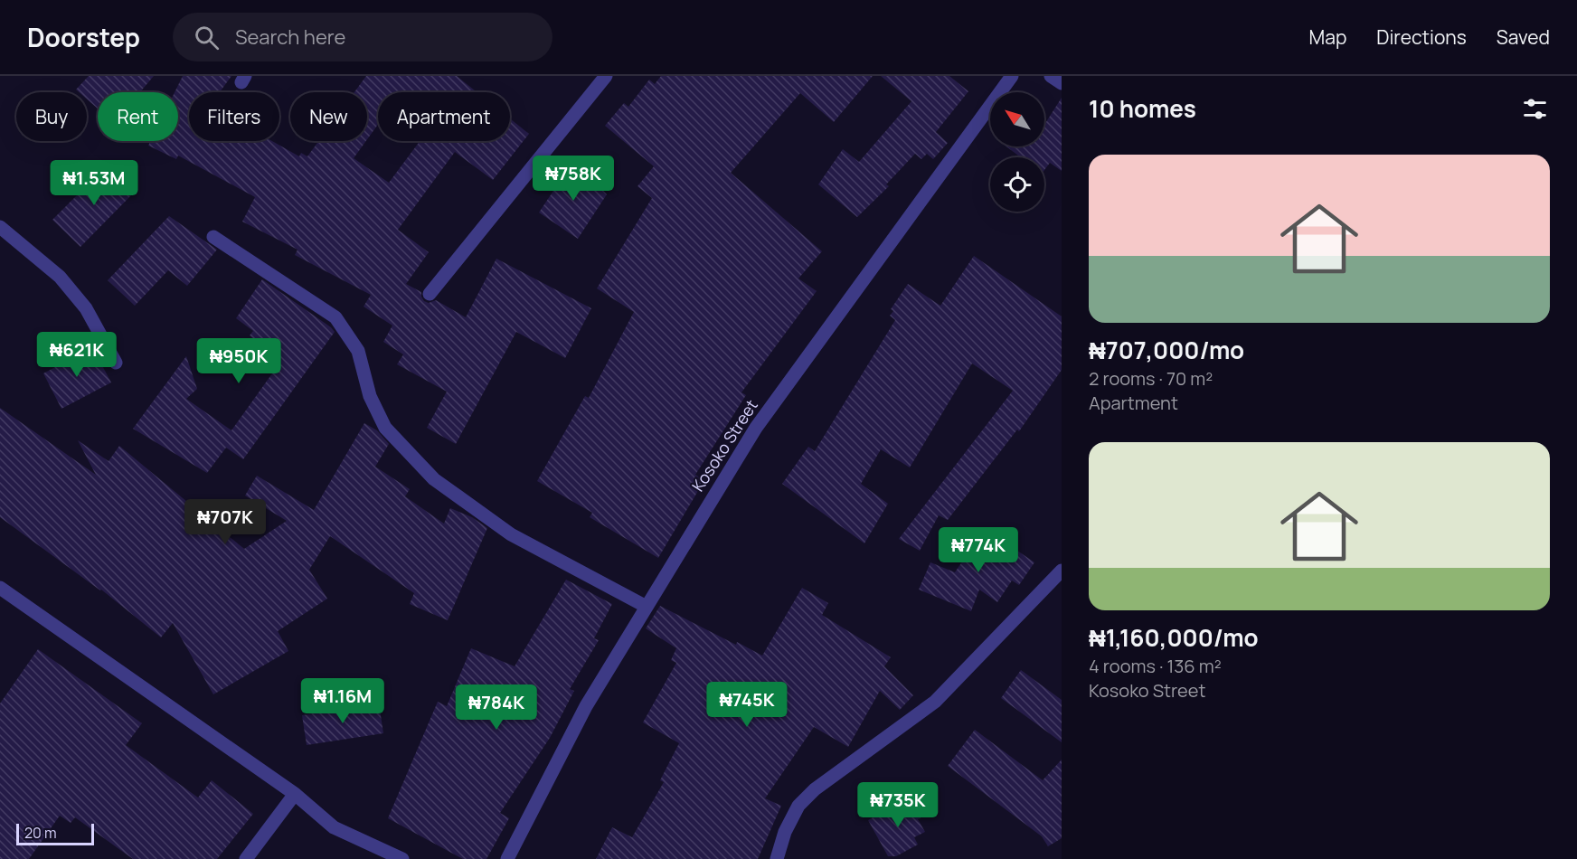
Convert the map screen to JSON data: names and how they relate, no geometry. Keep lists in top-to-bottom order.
{
  "streets": {
    "street": ["Kosoko Street"]
  },
  "scale_bar": "20 m",
  "north": "top left",
  "page": {
    "header": "Doorstep",
    "search": "Search here",
    "nav": ["Map", "Directions", "Saved"],
    "heading": "10 homes",
    "chip": [
      "Buy",
      "Rent",
      "Filters",
      "New",
      "Apartment"
    ],
    "list": [
      {
        "name": "₦707,000/mo",
        "note": "2 rooms · 70 m² · Apartment"
      },
      {
        "name": "₦1,160,000/mo",
        "note": "4 rooms · 136 m² · Kosoko Street"
      }
    ],
    "price": [
      "₦758K",
      "₦1.53M",
      "₦621K",
      "₦950K",
      "₦707K",
      "₦774K",
      "₦1.16M",
      "₦745K",
      "₦784K",
      "₦735K"
    ],
    "scale": "20 m"
  }
}
